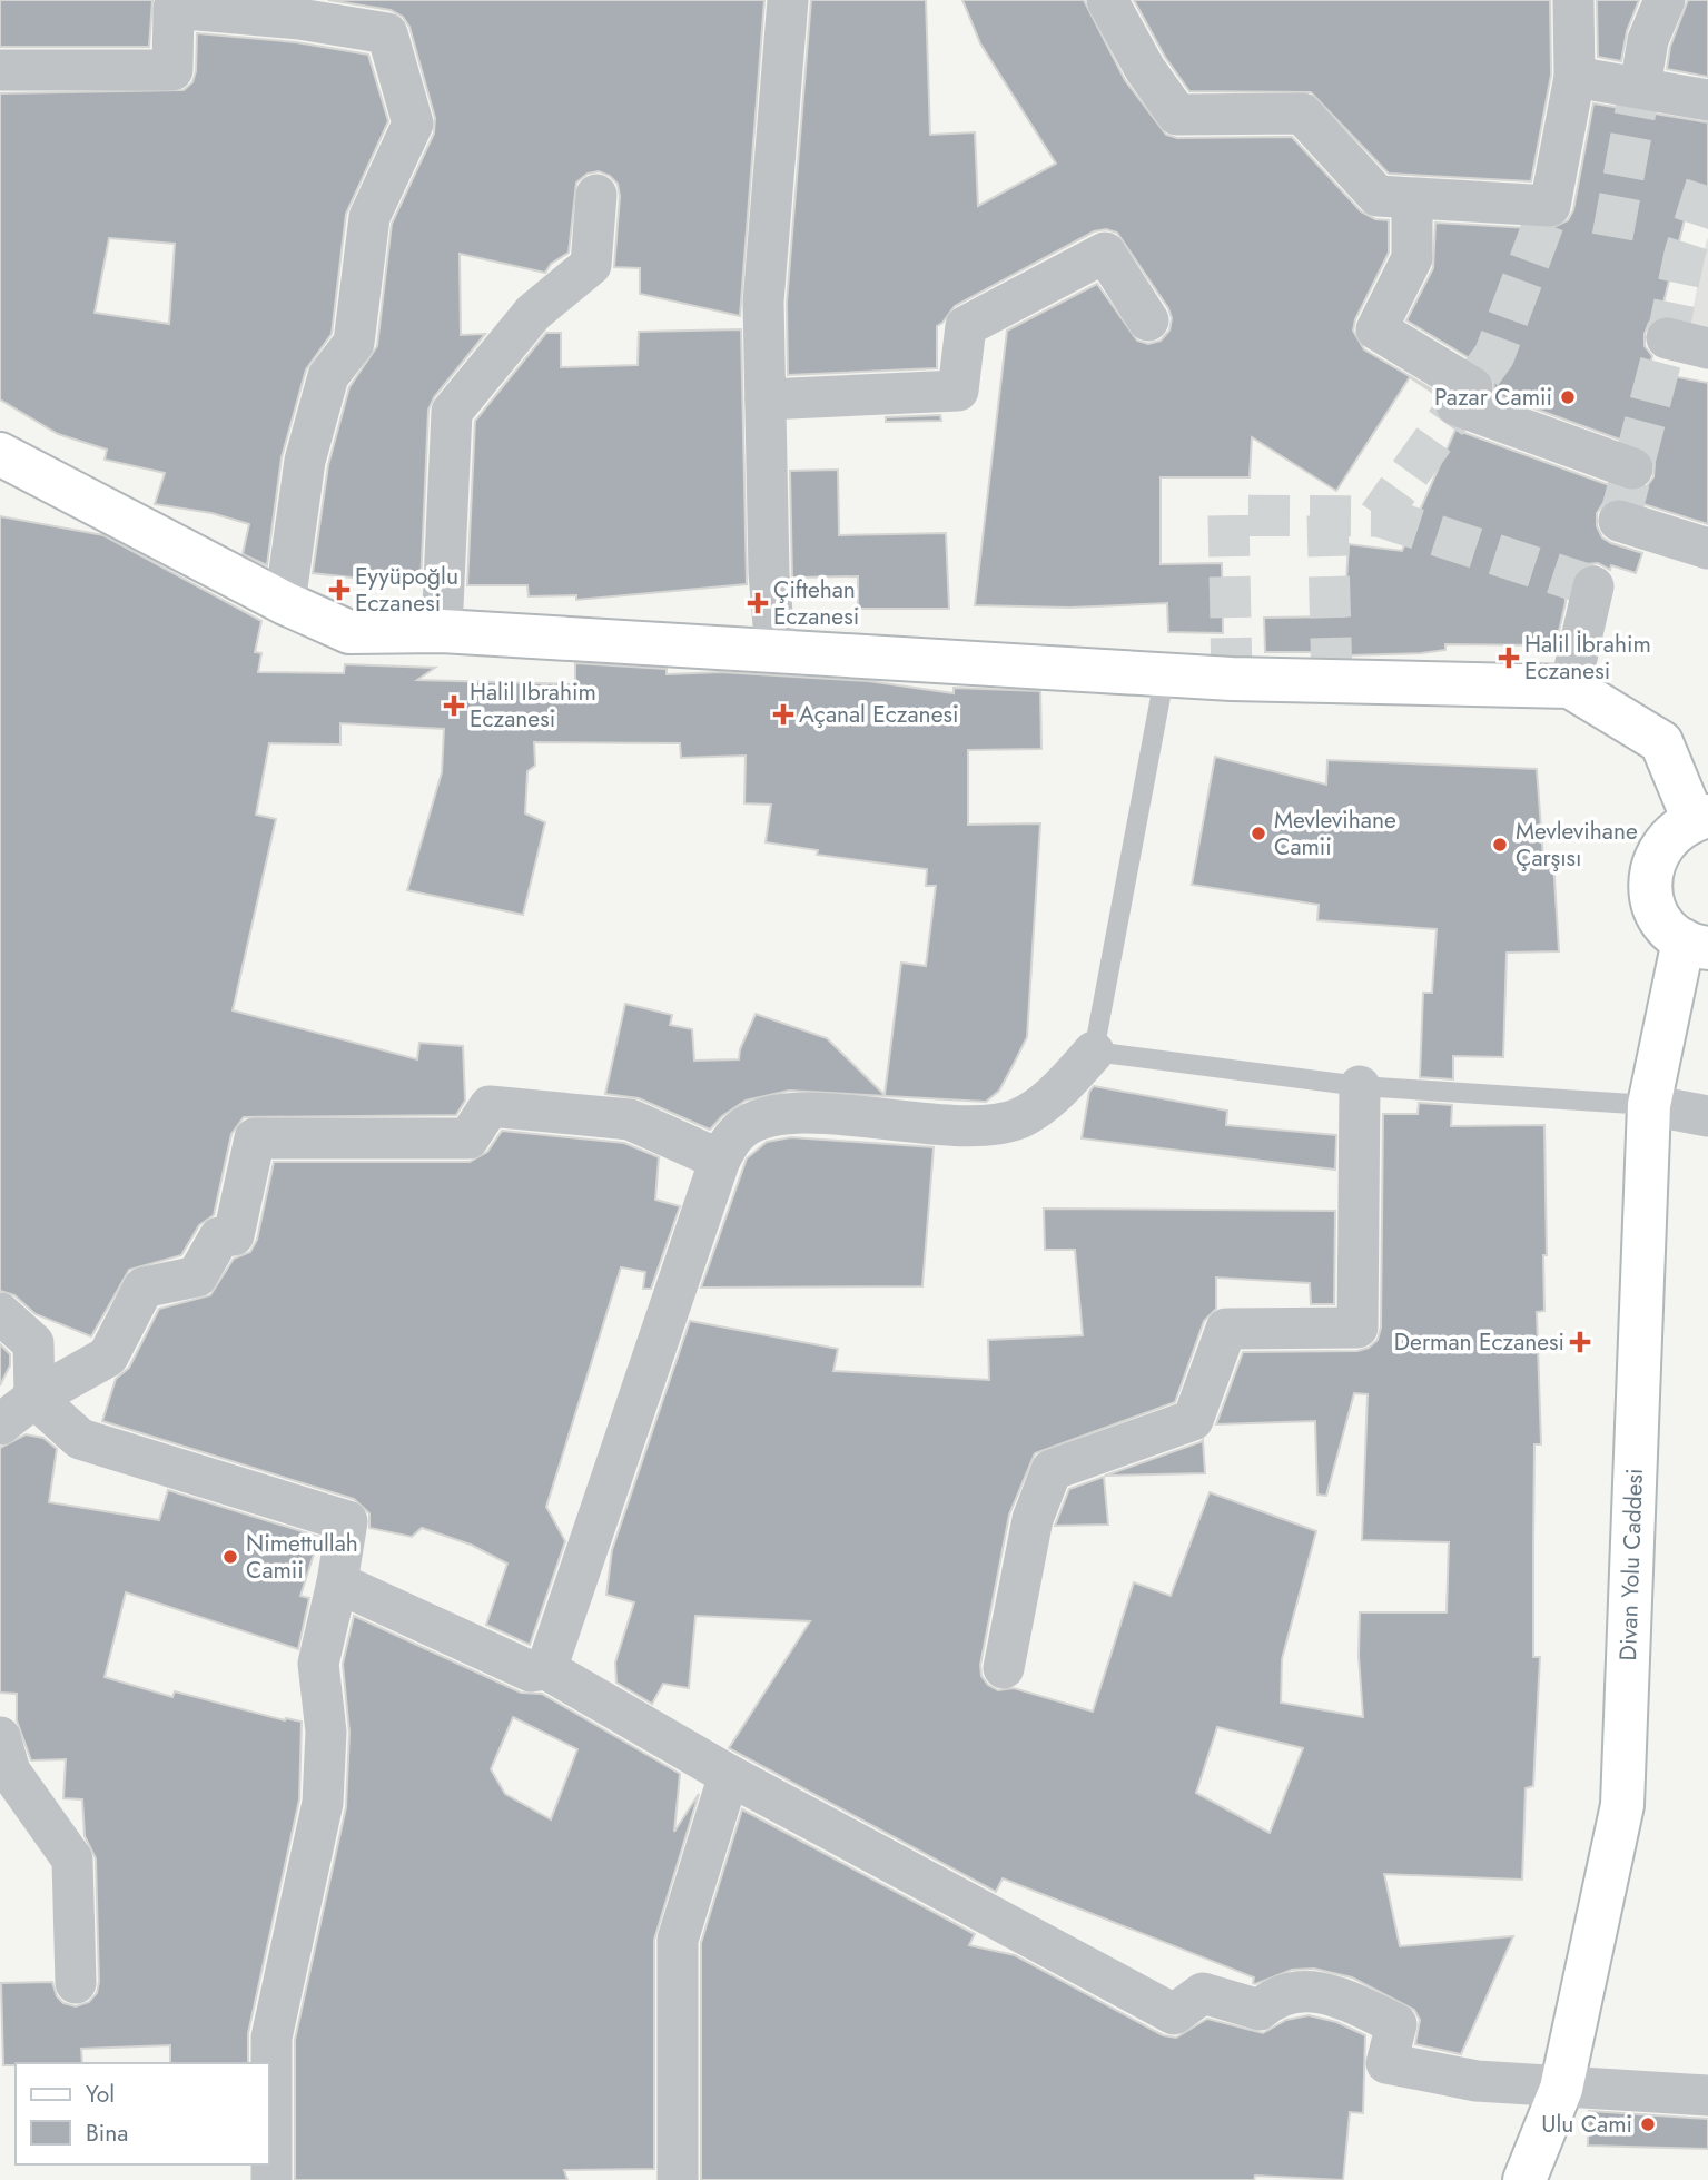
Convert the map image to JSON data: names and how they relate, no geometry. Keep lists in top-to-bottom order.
{
  "streets": {
    "main road": ["Divan Yolu Caddesi"]
  },
  "places": {
    "other": [
      "Pazar Camii",
      "Mevlevihane Camii",
      "Mevlevihane Çarşısı",
      "Nimettullah Camii",
      "Ulu Cami"
    ],
    "health": [
      "Eyyüpoğlu Eczanesi",
      "Çiftehan Eczanesi",
      "Halil İbrahim Eczanesi",
      "Halil Ibrahim Eczanesi",
      "Açanal Eczanesi",
      "Derman Eczanesi"
    ]
  },
  "legend": ["Yol", "Bina"]
}
